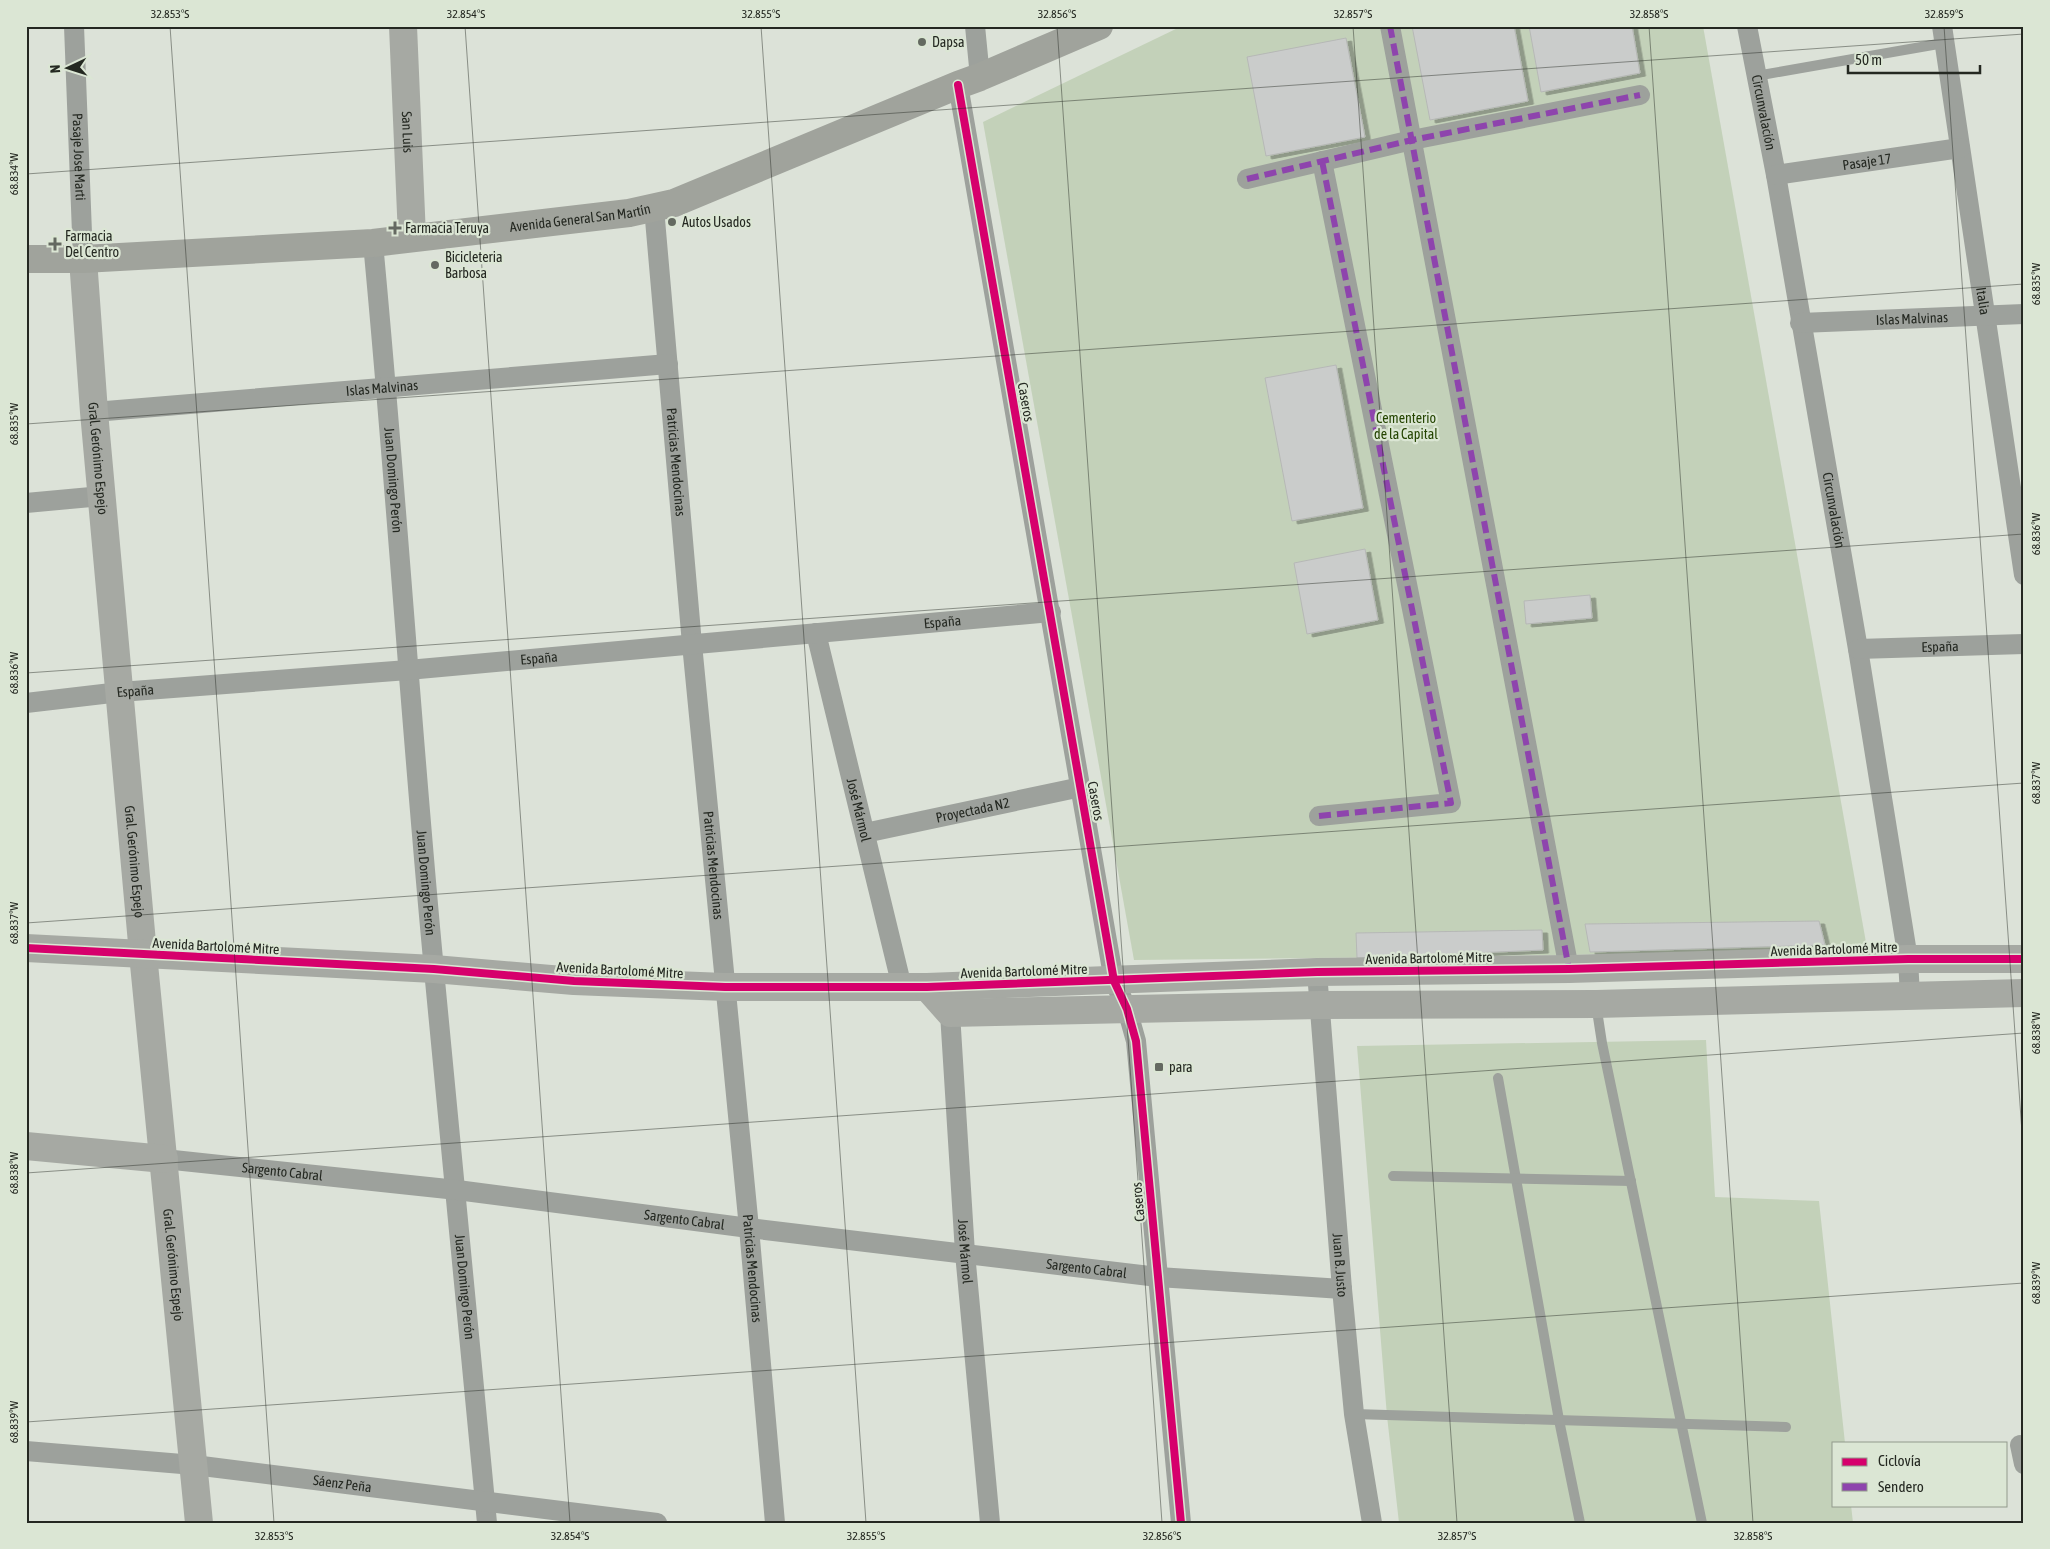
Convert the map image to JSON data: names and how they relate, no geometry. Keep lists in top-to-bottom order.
{
  "streets": {
    "main road": ["Avenida General San Martín"],
    "street": [
      "Circunvalación",
      "San Luis",
      "Pasaje Jose Marti",
      "Pasaje 17",
      "Italia",
      "Islas Malvinas",
      "Caseros",
      "Gral. Gerónimo Espejo",
      "Patricias Mendocinas",
      "Juan Domingo Perón",
      "España",
      "José Mármol",
      "Proyectada N2",
      "Avenida Bartolomé Mitre",
      "Sargento Cabral",
      "Juan B. Justo",
      "Sáenz Peña"
    ]
  },
  "crossings": [
    ["Circunvalación", "Pasaje 17"],
    ["Circunvalación", "Islas Malvinas"],
    ["Circunvalación", "España"],
    ["Circunvalación", "Avenida Bartolomé Mitre"],
    ["San Luis", "Avenida General San Martín"],
    ["Pasaje Jose Marti", "Avenida General San Martín"],
    ["Pasaje Jose Marti", "Gral. Gerónimo Espejo"],
    ["Pasaje 17", "Italia"],
    ["Avenida General San Martín", "Caseros"],
    ["Avenida General San Martín", "Gral. Gerónimo Espejo"],
    ["Avenida General San Martín", "Patricias Mendocinas"],
    ["Avenida General San Martín", "Juan Domingo Perón"],
    ["Italia", "Islas Malvinas"],
    ["Islas Malvinas", "Gral. Gerónimo Espejo"],
    ["Islas Malvinas", "Patricias Mendocinas"],
    ["Islas Malvinas", "Juan Domingo Perón"],
    ["Caseros", "España"],
    ["Caseros", "Proyectada N2"],
    ["Caseros", "Avenida Bartolomé Mitre"],
    ["Caseros", "Sargento Cabral"],
    ["Gral. Gerónimo Espejo", "España"],
    ["Gral. Gerónimo Espejo", "Avenida Bartolomé Mitre"],
    ["Gral. Gerónimo Espejo", "Sargento Cabral"],
    ["Gral. Gerónimo Espejo", "Sáenz Peña"],
    ["Patricias Mendocinas", "España"],
    ["Patricias Mendocinas", "Avenida Bartolomé Mitre"],
    ["Patricias Mendocinas", "Sargento Cabral"],
    ["Juan Domingo Perón", "España"],
    ["Juan Domingo Perón", "Avenida Bartolomé Mitre"],
    ["Juan Domingo Perón", "Sargento Cabral"],
    ["Juan Domingo Perón", "Sáenz Peña"],
    ["España", "José Mármol"],
    ["José Mármol", "Proyectada N2"],
    ["José Mármol", "Avenida Bartolomé Mitre"],
    ["José Mármol", "Sargento Cabral"],
    ["Avenida Bartolomé Mitre", "Juan B. Justo"],
    ["Sargento Cabral", "Juan B. Justo"]
  ],
  "parks": ["Cementerio de la Capital"],
  "places": {
    "other": ["Dapsa", "Autos Usados", "Bicicleteria Barbosa"],
    "health": ["Farmacia Teruya", "Farmacia Del Centro"],
    "transit": ["para"]
  },
  "legend": ["Ciclovía", "Sendero"],
  "scale_bar": "50 m",
  "north": "left",
  "coordinates": [
    "32.853°S",
    "32.854°S",
    "32.855°S",
    "32.856°S",
    "32.857°S",
    "32.858°S",
    "32.859°S",
    "68.834°W",
    "68.835°W",
    "68.836°W",
    "68.837°W",
    "68.838°W",
    "68.839°W"
  ]
}
